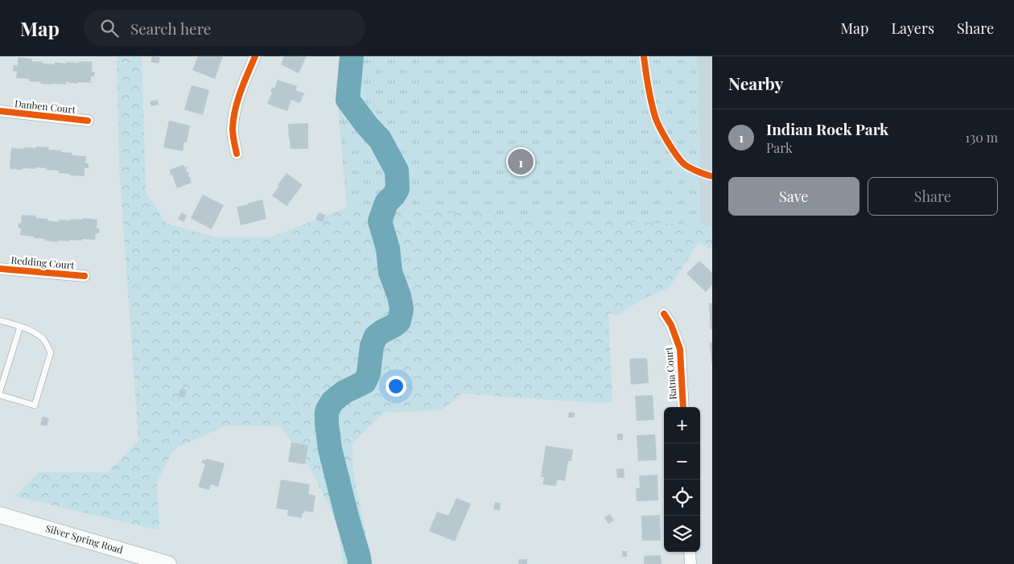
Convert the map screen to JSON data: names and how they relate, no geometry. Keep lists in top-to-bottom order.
{
  "streets": {
    "main road": ["Silver Spring Road"],
    "street": ["Danben Court", "Redding Court", "Ratna Court"]
  },
  "page": {
    "header": "Map",
    "search": "Search here",
    "nav": ["Map", "Layers", "Share"],
    "heading": "Nearby",
    "list": [
      {
        "mark": "1",
        "name": "Indian Rock Park",
        "note": "Park",
        "value": "130 m"
      }
    ],
    "pins": "1",
    "buttons": ["Save", "Share"],
    "map_buttons": ["+", "−"]
  }
}
